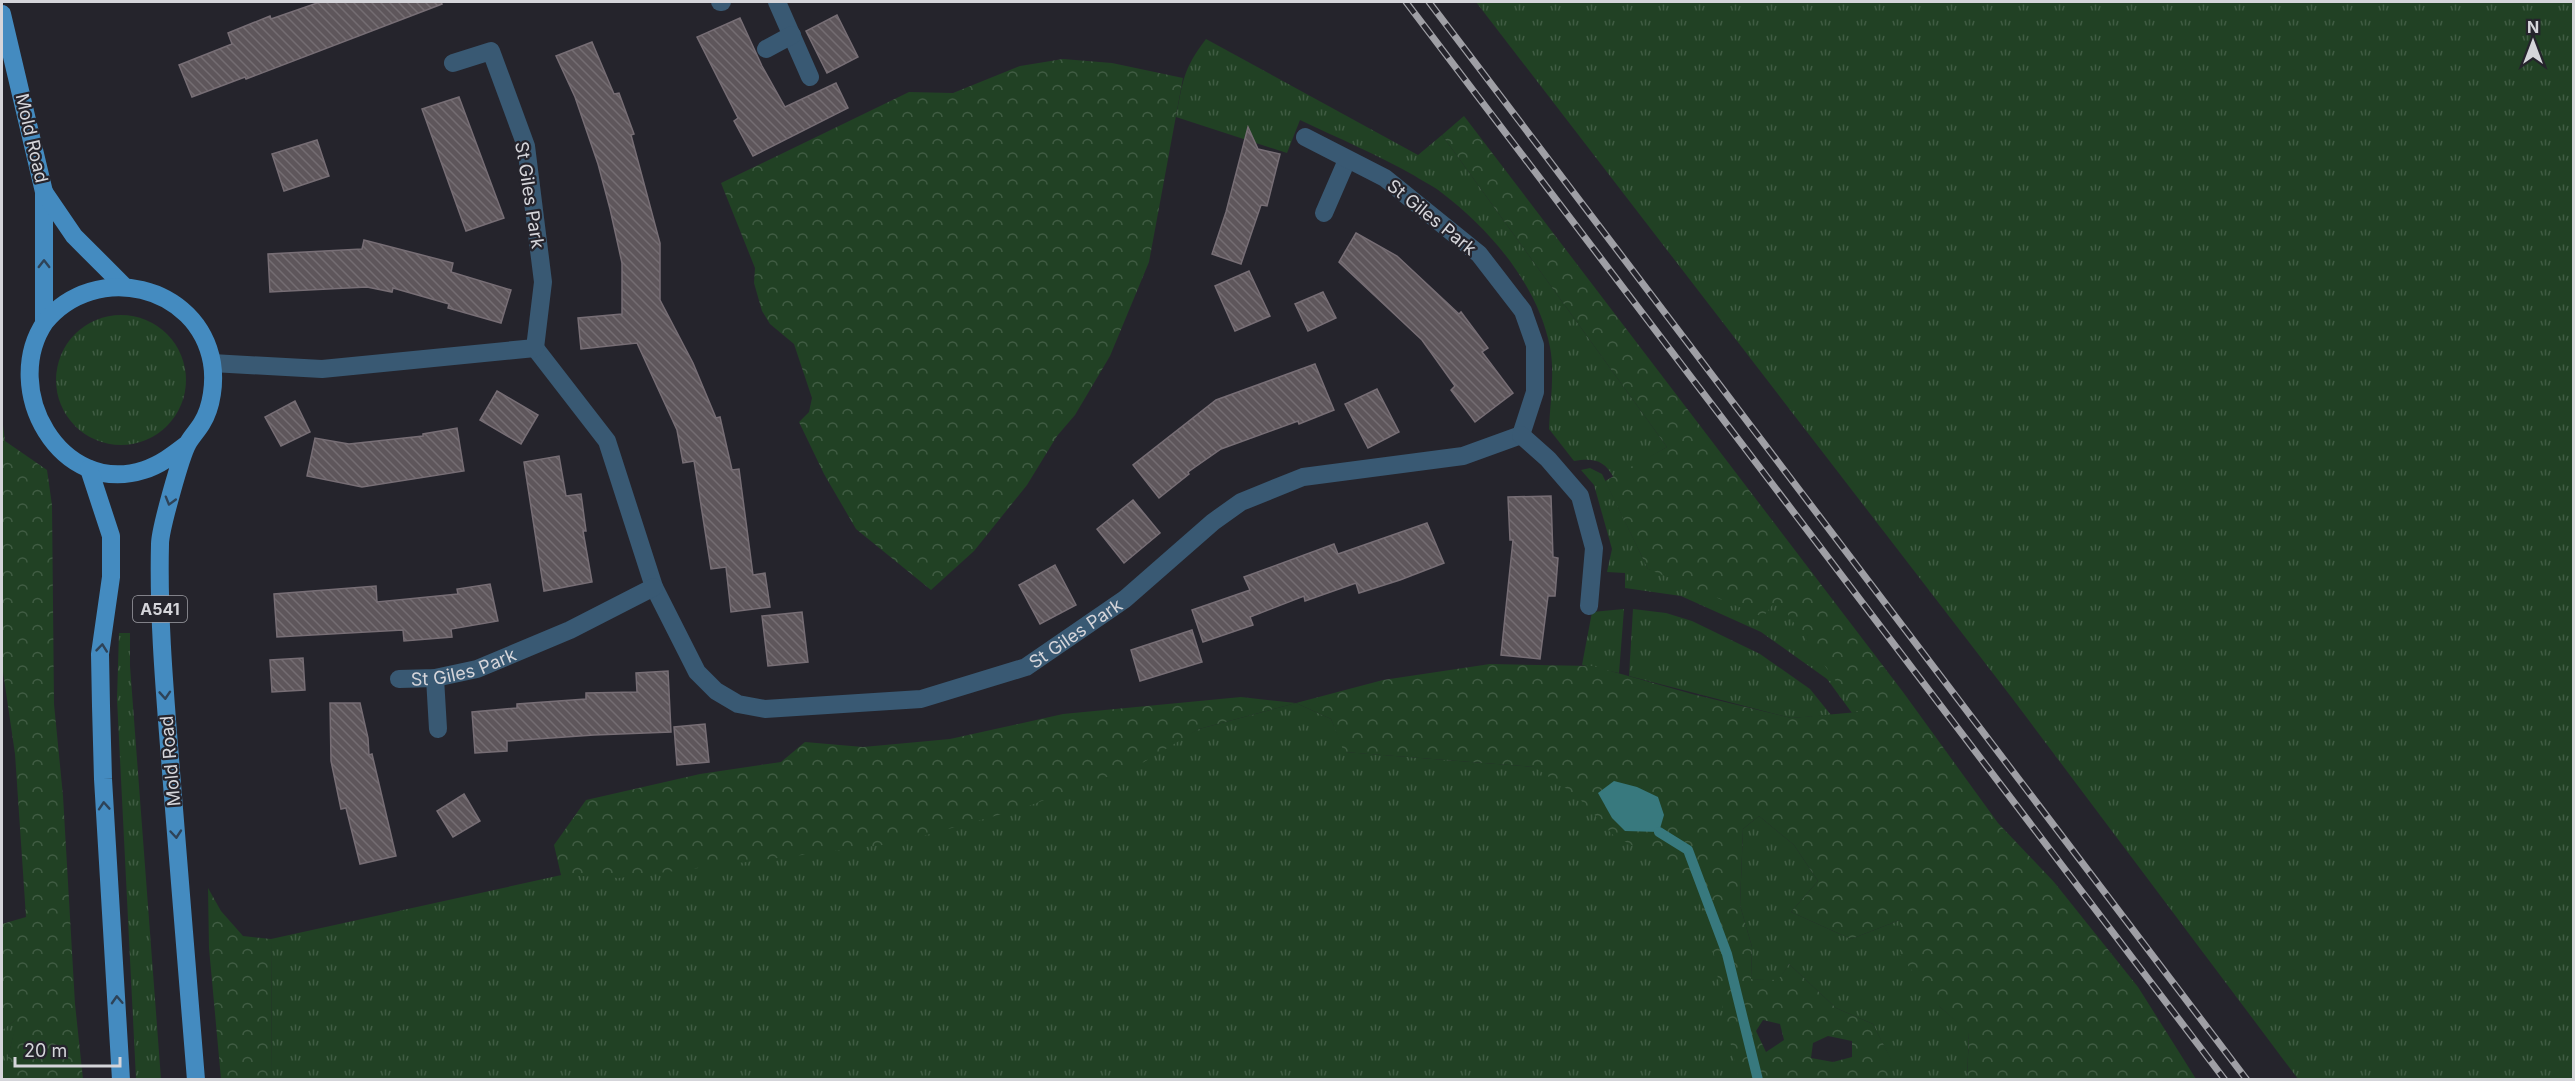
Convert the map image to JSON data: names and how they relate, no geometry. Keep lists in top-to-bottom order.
{
  "streets": {
    "main road": ["Mold Road", "A541"],
    "street": ["St Giles Park"]
  },
  "crossings": [
    ["Mold Road", "A541"]
  ],
  "scale_bar": "20 m",
  "north": "top"
}
